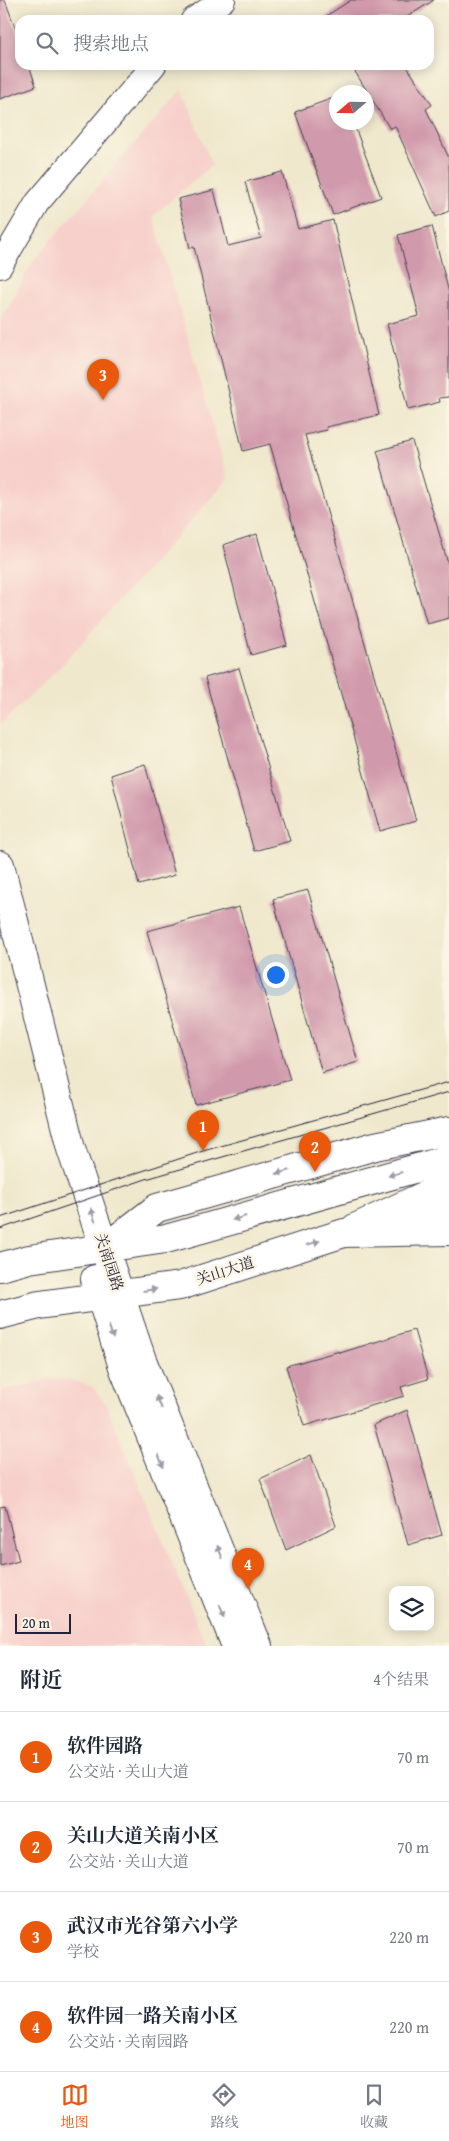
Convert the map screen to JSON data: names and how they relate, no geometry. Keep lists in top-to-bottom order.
{
  "streets": {
    "main road": ["关南园路", "关山大道"]
  },
  "crossings": [
    ["关南园路", "关山大道"]
  ],
  "scale_bar": "20 m",
  "north": "left",
  "page": {
    "search": "搜索地点",
    "pins": [
      "3",
      "1",
      "2",
      "4"
    ],
    "scale": "20 m",
    "heading": ["附近", "4个结果"],
    "list": [
      {
        "mark": "1",
        "name": "软件园路",
        "note": "公交站 · 关山大道",
        "value": "70 m"
      },
      {
        "mark": "2",
        "name": "关山大道关南小区",
        "note": "公交站 · 关山大道",
        "value": "70 m"
      },
      {
        "mark": "3",
        "name": "武汉市光谷第六小学",
        "note": "学校",
        "value": "220 m"
      },
      {
        "mark": "4",
        "name": "软件园一路关南小区",
        "note": "公交站 · 关南园路",
        "value": "220 m"
      }
    ],
    "nav": ["地图", "路线", "收藏"]
  }
}
